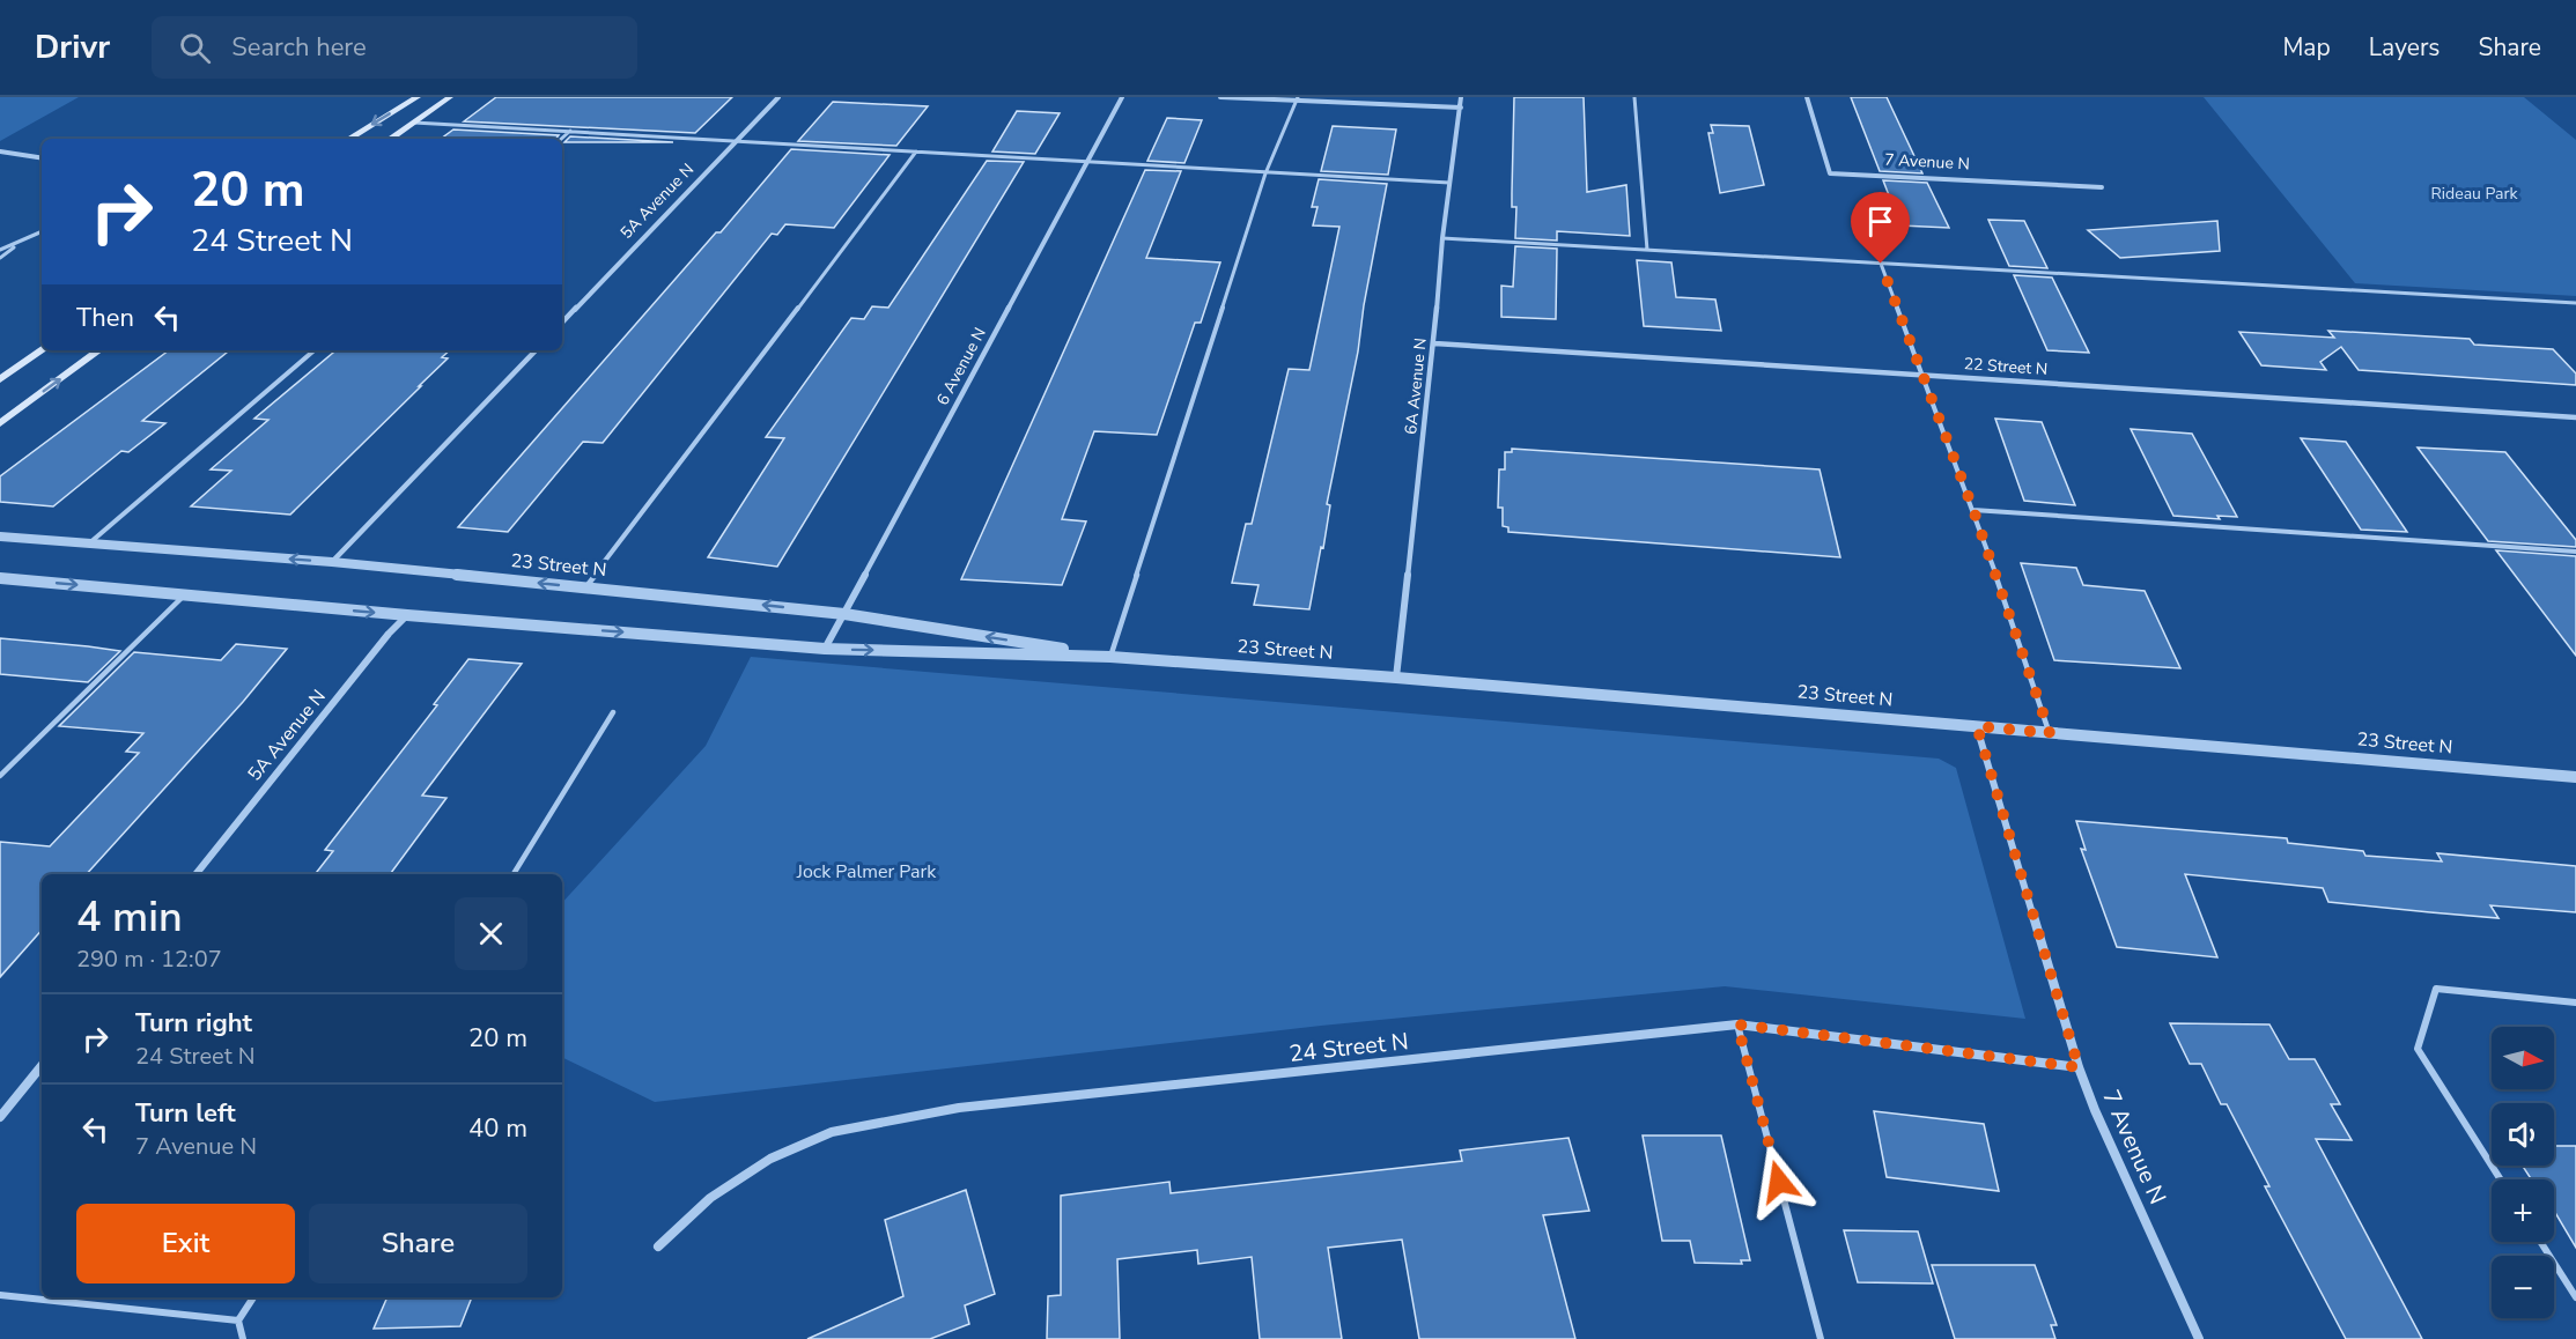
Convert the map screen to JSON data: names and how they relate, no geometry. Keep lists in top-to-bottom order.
{
  "streets": {
    "street": [
      "7 Avenue N",
      "5A Avenue N",
      "6 Avenue N",
      "22 Street N",
      "6A Avenue N",
      "23 Street N",
      "24 Street N"
    ]
  },
  "crossings": [
    ["7 Avenue N", "23 Street N"],
    ["7 Avenue N", "24 Street N"],
    ["5A Avenue N", "23 Street N"],
    ["6 Avenue N", "23 Street N"],
    ["22 Street N", "6A Avenue N"],
    ["6A Avenue N", "23 Street N"]
  ],
  "parks": ["Rideau Park", "Jock Palmer Park"],
  "north": "right",
  "page": {
    "header": "Drivr",
    "search": "Search here",
    "nav": ["Map", "Layers", "Share"],
    "turn": ["20 m", "24 Street N"],
    "then": "Then",
    "heading": ["4 min", "290 m · 12:07"],
    "list": [
      {
        "name": "Turn right",
        "note": "24 Street N",
        "value": "20 m"
      },
      {
        "name": "Turn left",
        "note": "7 Avenue N",
        "value": "40 m"
      }
    ],
    "map_buttons": ["+", "−"],
    "buttons": ["Exit", "Share"]
  }
}
